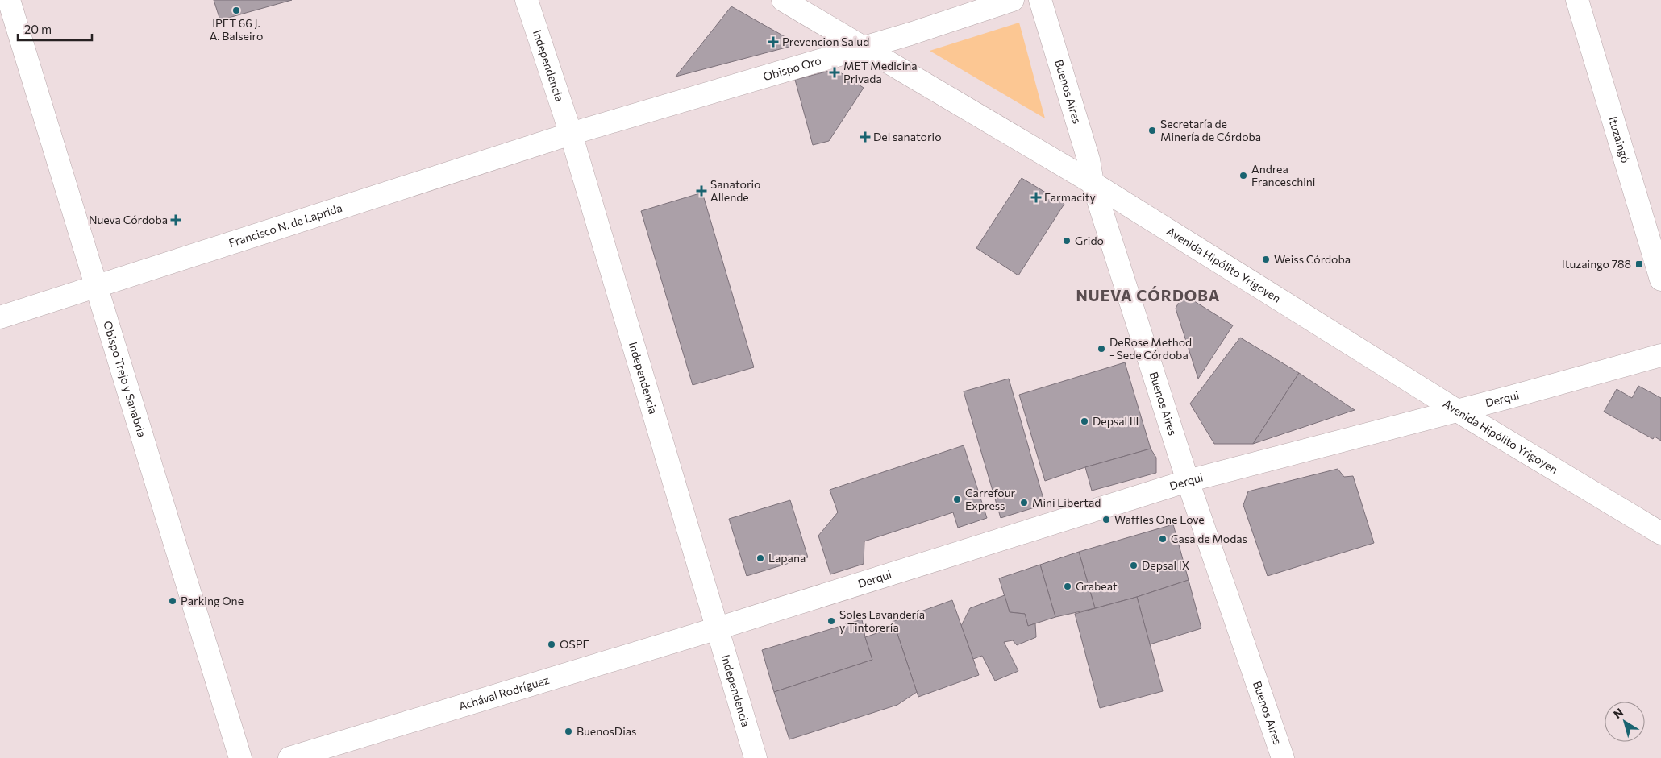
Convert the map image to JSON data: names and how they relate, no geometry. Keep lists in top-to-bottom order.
{
  "streets": {
    "street": [
      "Independencia",
      "Obispo Oro",
      "Buenos Aires",
      "Ituzaingó",
      "Francisco N. de Laprida",
      "Avenida Hipólito Yrigoyen",
      "Obispo Trejo y Sanabria",
      "Derqui",
      "Achával Rodríguez"
    ]
  },
  "crossings": [
    ["Independencia", "Obispo Oro"],
    ["Independencia", "Francisco N. de Laprida"],
    ["Independencia", "Derqui"],
    ["Independencia", "Achával Rodríguez"],
    ["Obispo Oro", "Francisco N. de Laprida"],
    ["Obispo Oro", "Avenida Hipólito Yrigoyen"],
    ["Buenos Aires", "Avenida Hipólito Yrigoyen"],
    ["Buenos Aires", "Derqui"],
    ["Francisco N. de Laprida", "Obispo Trejo y Sanabria"],
    ["Avenida Hipólito Yrigoyen", "Derqui"],
    ["Derqui", "Achával Rodríguez"]
  ],
  "districts": ["NUEVA CÓRDOBA"],
  "places": {
    "other": [
      "IPET 66 J. A. Balseiro",
      "Secretaría de Minería de Córdoba",
      "Andrea Franceschini",
      "Grido",
      "Weiss Córdoba",
      "DeRose Method - Sede Córdoba",
      "Depsal III",
      "Carrefour Express",
      "Mini Libertad",
      "Waffles One Love",
      "Casa de Modas",
      "Lapana",
      "Depsal IX",
      "Grabeat",
      "Parking One",
      "Soles Lavandería y Tintorería",
      "OSPE",
      "BuenosDias"
    ],
    "health": [
      "Prevencion Salud",
      "MET Medicina Privada",
      "Del sanatorio",
      "Sanatorio Allende",
      "Farmacity",
      "Nueva Córdoba"
    ],
    "transit": ["Ituzaingo 788"]
  },
  "scale_bar": "20 m",
  "north": "top left"
}
